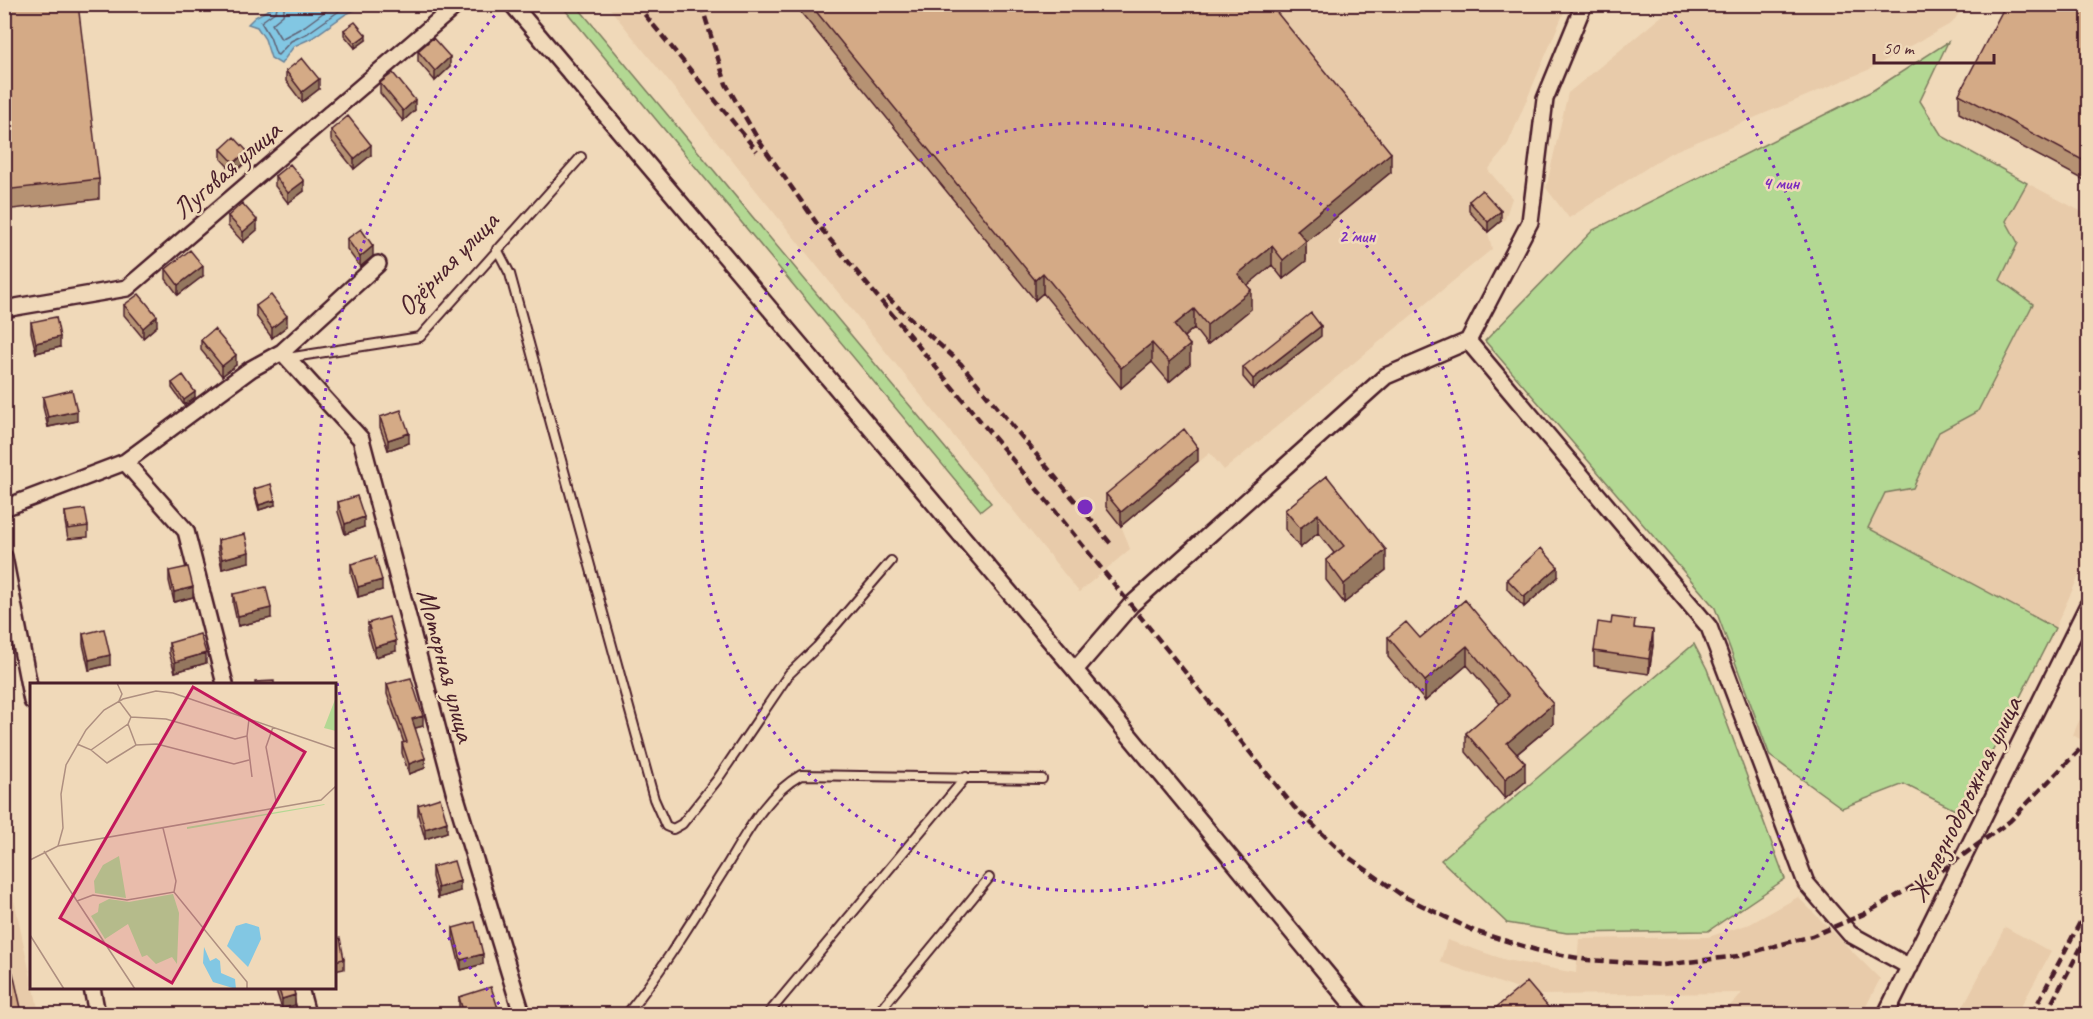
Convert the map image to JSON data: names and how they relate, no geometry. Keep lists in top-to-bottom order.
{
  "streets": {
    "street": [
      "Луговая улица",
      "Озёрная улица",
      "Моторная улица",
      "Железнодорожная улица"
    ]
  },
  "crossings": [
    ["Озёрная улица", "Моторная улица"]
  ],
  "scale_bar": "50 m",
  "rings": ["4 мин", "2 мин"]
}
